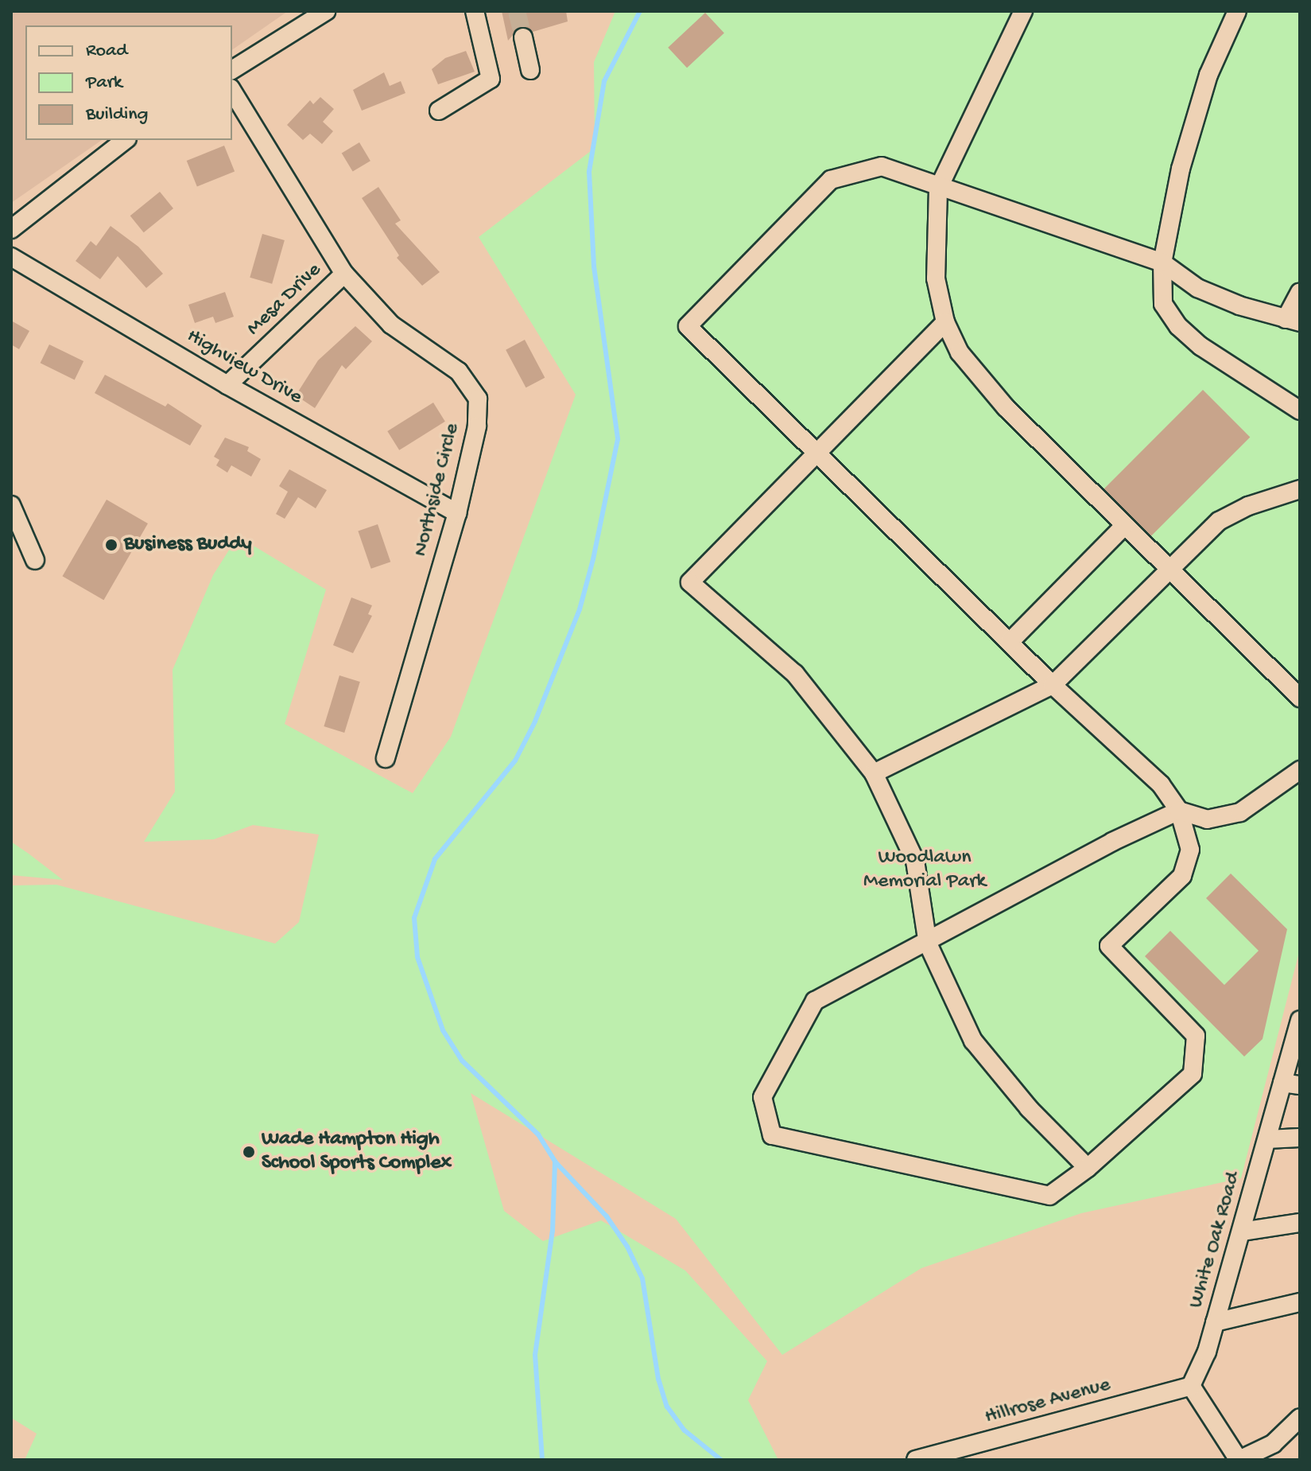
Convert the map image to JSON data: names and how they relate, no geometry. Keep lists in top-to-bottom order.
{
  "streets": {
    "street": [
      "Mesa Drive",
      "Highview Drive",
      "Northside Circle",
      "White Oak Road",
      "Hillrose Avenue"
    ]
  },
  "crossings": [
    ["Mesa Drive", "Highview Drive"],
    ["Mesa Drive", "Northside Circle"],
    ["Highview Drive", "Northside Circle"],
    ["White Oak Road", "Hillrose Avenue"]
  ],
  "parks": ["Woodlawn Memorial Park"],
  "places": ["Business Buddy", "Wade Hampton High School Sports Complex"],
  "legend": ["Road", "Park", "Building"]
}
